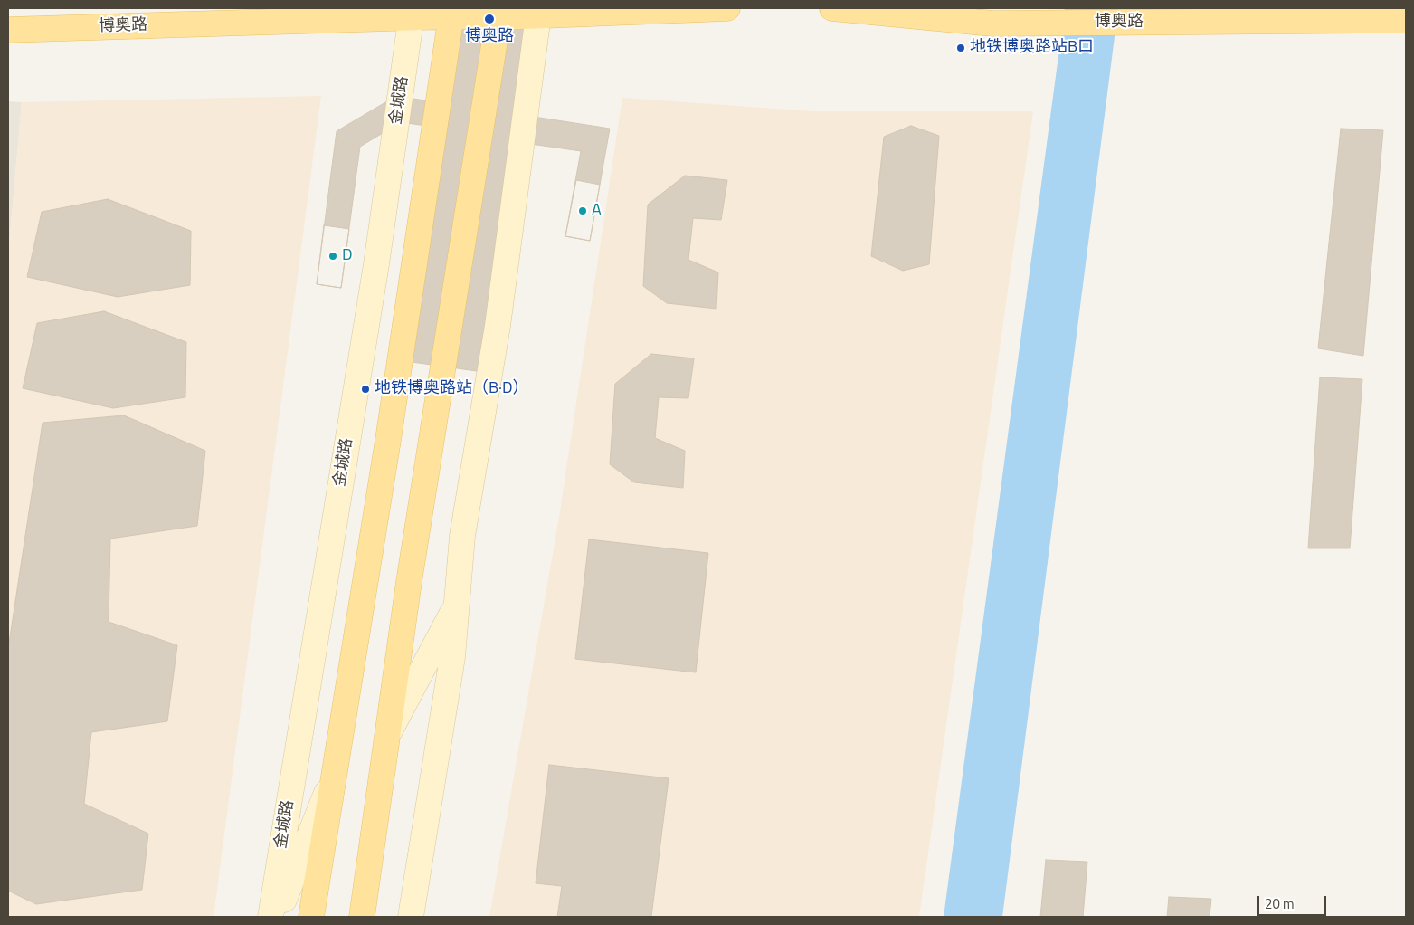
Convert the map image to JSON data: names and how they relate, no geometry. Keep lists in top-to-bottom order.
{
  "streets": {
    "main road": ["博奥路", "金城路"]
  },
  "crossings": [
    ["博奥路", "金城路"]
  ],
  "places": [
    "博奥路",
    "地铁博奥路站B口",
    "A",
    "D",
    "地铁博奥路站（B·D）"
  ],
  "scale_bar": "20 m"
}
